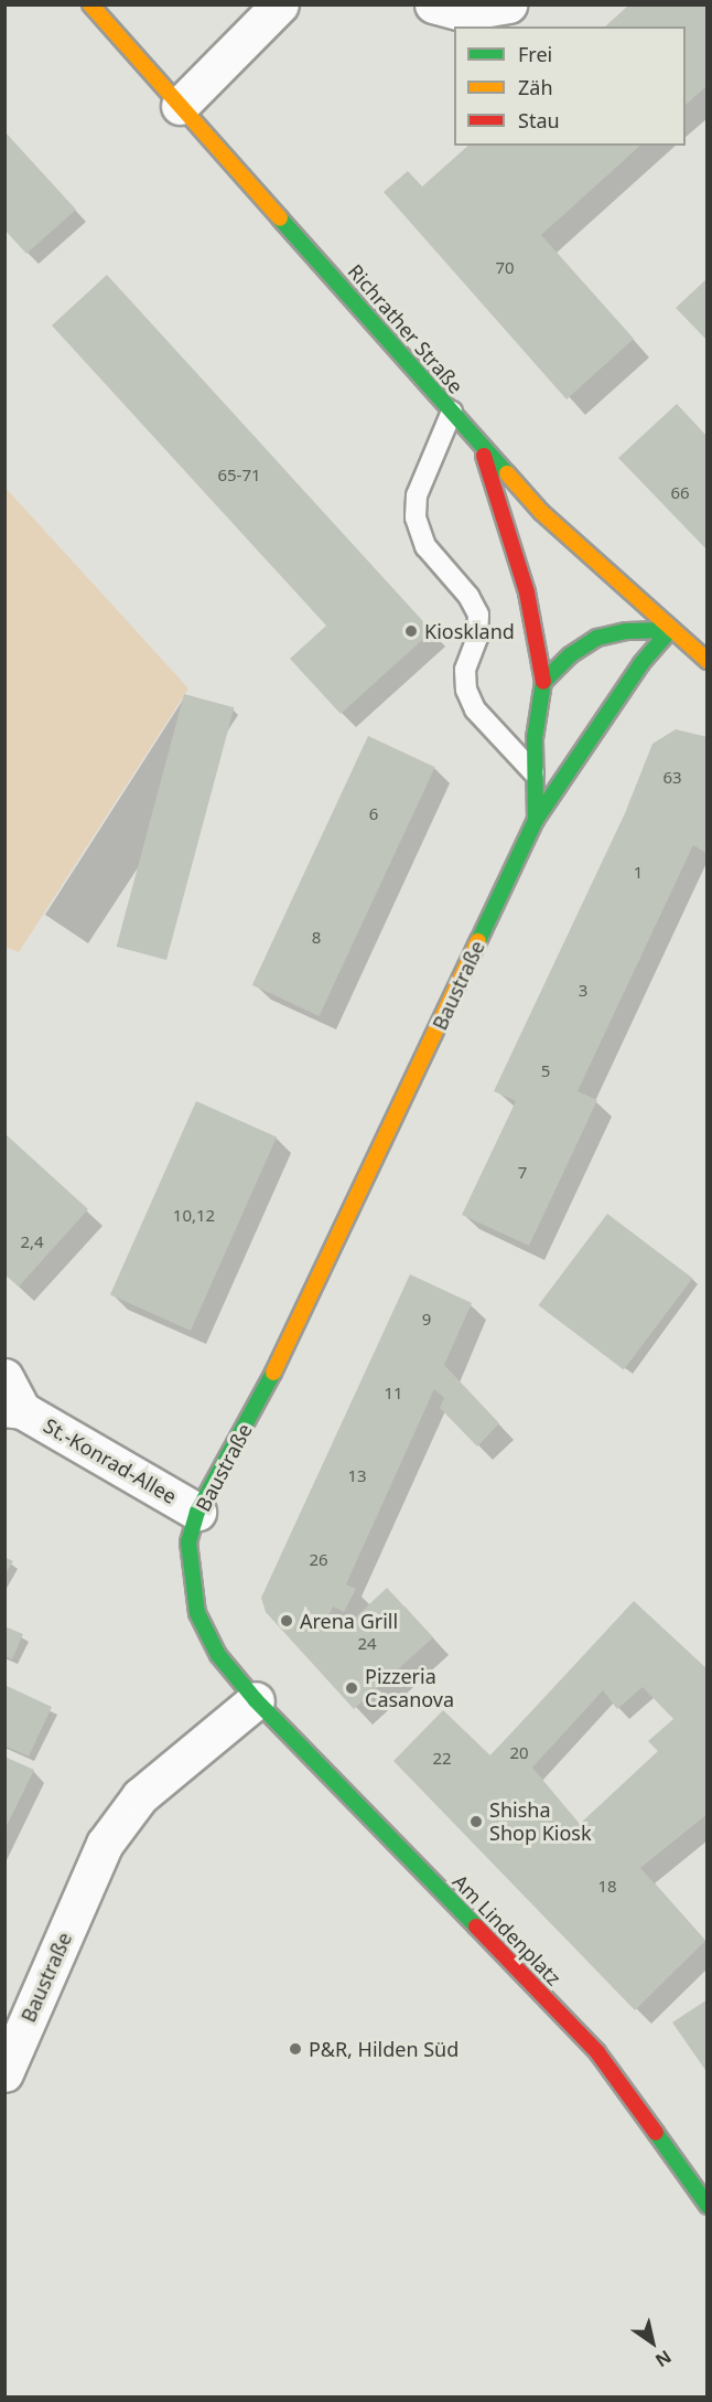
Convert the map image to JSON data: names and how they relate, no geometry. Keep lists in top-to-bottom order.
{
  "streets": {
    "main road": ["Richrather Straße", "Baustraße", "Am Lindenplatz"],
    "street": ["St.-Konrad-Allee"]
  },
  "crossings": [
    ["Richrather Straße", "Baustraße"],
    ["Baustraße", "St.-Konrad-Allee"],
    ["Baustraße", "Am Lindenplatz"]
  ],
  "places": [
    "Kioskland",
    "Arena Grill",
    "Pizzeria Casanova",
    "Shisha Shop Kiosk",
    "P&R, Hilden Süd"
  ],
  "house_numbers": [
    "70",
    "65-71",
    "66",
    "63",
    "6",
    "1",
    "8",
    "3",
    "5",
    "7",
    "10,12",
    "2,4",
    "9",
    "11",
    "13",
    "26",
    "24",
    "20",
    "22",
    "18"
  ],
  "legend": ["Frei", "Zäh", "Stau"],
  "north": "bottom right"
}
